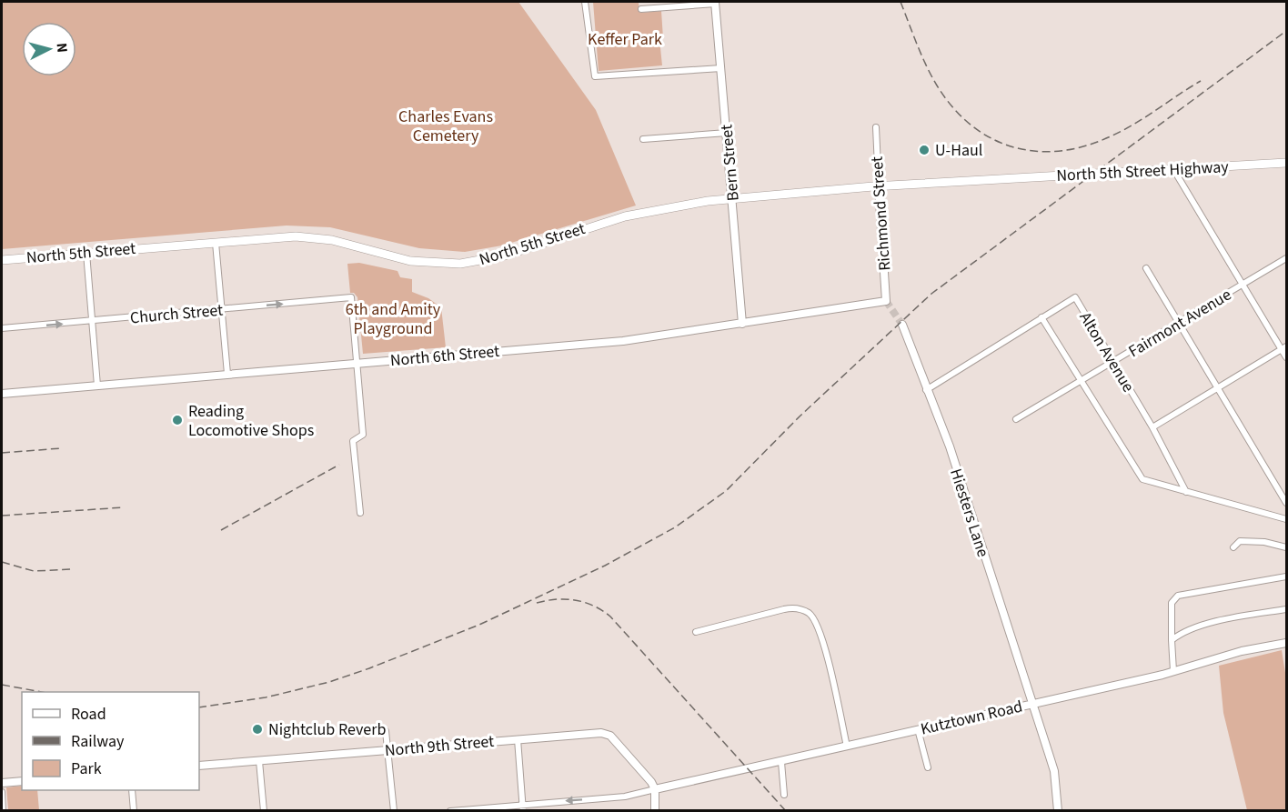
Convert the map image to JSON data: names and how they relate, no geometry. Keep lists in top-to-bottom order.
{
  "streets": {
    "main road": ["North 5th Street Highway", "North 5th Street"],
    "street": [
      "Bern Street",
      "Richmond Street",
      "Church Street",
      "Fairmont Avenue",
      "Alton Avenue",
      "North 6th Street",
      "Hiesters Lane",
      "Kutztown Road",
      "North 9th Street"
    ]
  },
  "crossings": [
    ["Bern Street", "North 5th Street"],
    ["Bern Street", "North 6th Street"],
    ["North 5th Street Highway", "North 5th Street"],
    ["Richmond Street", "North 5th Street"],
    ["Richmond Street", "North 6th Street"],
    ["Church Street", "North 6th Street"],
    ["Fairmont Avenue", "Alton Avenue"],
    ["Hiesters Lane", "Kutztown Road"],
    ["Kutztown Road", "North 9th Street"]
  ],
  "one_way": ["Church Street"],
  "parks": ["Keffer Park", "Charles Evans Cemetery", "6th and Amity Playground"],
  "places": ["U-Haul", "Reading Locomotive Shops", "Nightclub Reverb"],
  "legend": ["Road", "Railway", "Park"],
  "north": "right"
}
